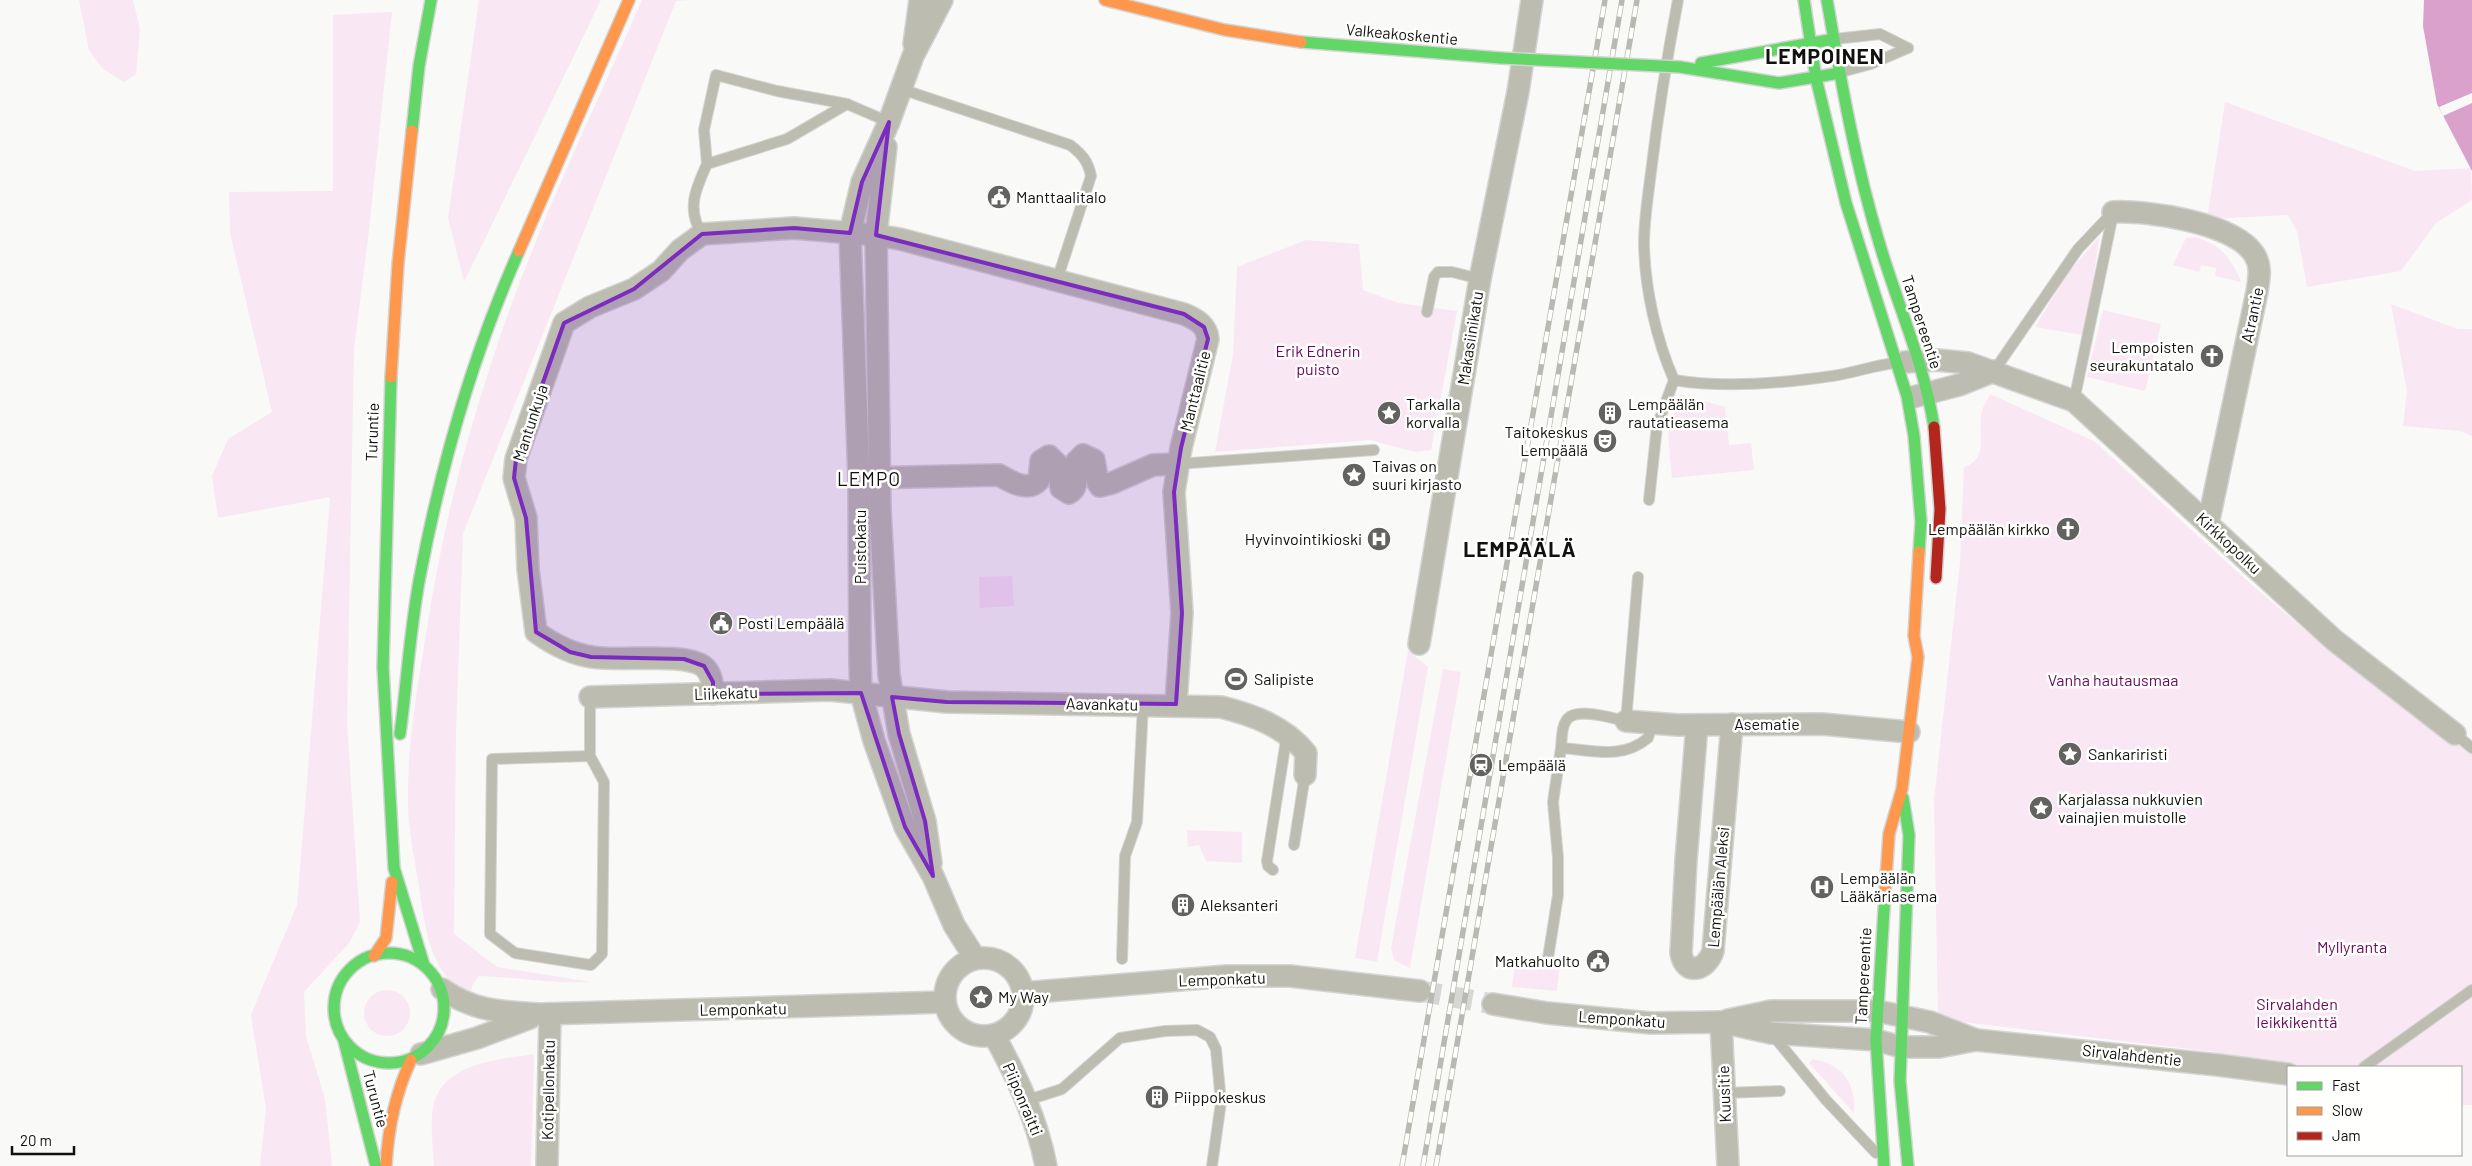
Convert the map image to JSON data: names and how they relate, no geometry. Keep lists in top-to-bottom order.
{
  "streets": {
    "main road": ["Valkeakoskentie", "Tampereentie", "Turuntie"],
    "street": [
      "Atrantie",
      "Makasiinikatu",
      "Manttaalitie",
      "Mantunkuja",
      "Kirkkopolku",
      "Puistokatu",
      "Liikekatu",
      "Aavankatu",
      "Asematie",
      "Lempäälän Aleksi",
      "Lemponkatu",
      "Sirvalahdentie",
      "Kotipellonkatu",
      "Kuusitie",
      "Piiponraitti"
    ]
  },
  "crossings": [
    ["Valkeakoskentie", "Tampereentie"],
    ["Atrantie", "Kirkkopolku"],
    ["Tampereentie", "Kirkkopolku"],
    ["Tampereentie", "Asematie"],
    ["Tampereentie", "Lemponkatu"],
    ["Tampereentie", "Sirvalahdentie"],
    ["Manttaalitie", "Puistokatu"],
    ["Manttaalitie", "Aavankatu"],
    ["Mantunkuja", "Liikekatu"],
    ["Turuntie", "Lemponkatu"],
    ["Puistokatu", "Liikekatu"],
    ["Puistokatu", "Aavankatu"],
    ["Puistokatu", "Lemponkatu"],
    ["Puistokatu", "Piiponraitti"],
    ["Liikekatu", "Aavankatu"],
    ["Asematie", "Lempäälän Aleksi"],
    ["Lemponkatu", "Sirvalahdentie"],
    ["Lemponkatu", "Kotipellonkatu"],
    ["Lemponkatu", "Kuusitie"],
    ["Lemponkatu", "Piiponraitti"]
  ],
  "districts": ["LEMPOINEN", "LEMPO", "LEMPÄÄLÄ"],
  "parks": [
    "Erik Ednerin puisto",
    "Vanha hautausmaa",
    "Myllyranta",
    "Sirvalahden leikkikenttä"
  ],
  "places": {
    "public building": ["Manttaalitalo", "Posti Lempäälä", "Matkahuolto"],
    "church": ["Lempoisten seurakuntatalo", "Lempäälän kirkko"],
    "place": [
      "Tarkalla korvalla",
      "Taivas on suuri kirjasto",
      "Sankariristi",
      "Karjalassa nukkuvien vainajien muistolle",
      "My Way"
    ],
    "building": ["Lempäälän rautatieasema", "Aleksanteri", "Piippokeskus"],
    "theatre": ["Taitokeskus Lempäälä"],
    "hospital": ["Hyvinvointikioski", "Lempäälän Lääkäriasema"],
    "sports": ["Salipiste"],
    "station": ["Lempäälä"]
  },
  "legend": ["Fast", "Slow", "Jam"],
  "scale_bar": "20 m"
}
